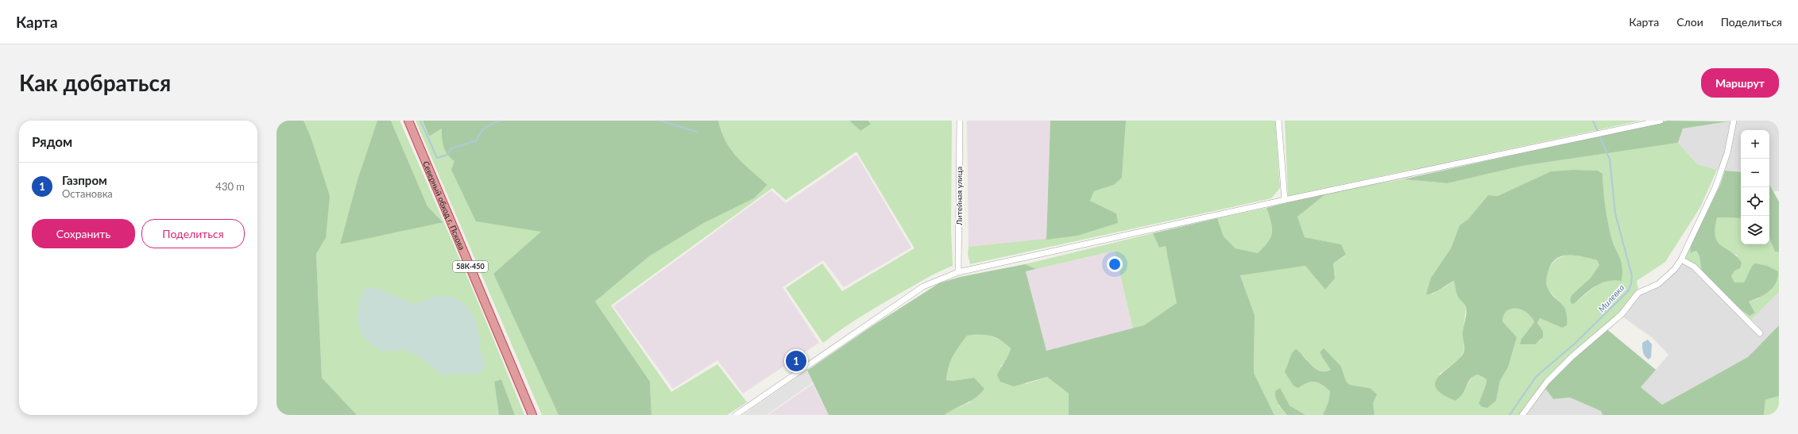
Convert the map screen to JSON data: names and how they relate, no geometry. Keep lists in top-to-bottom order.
{
  "streets": {
    "highway": ["Северный обход г. Пскова", "58К-450"],
    "street": ["Литейная улица"]
  },
  "water": ["Милевка"],
  "page": {
    "header": "Карта",
    "nav": ["Карта", "Слои", "Поделиться"],
    "buttons": [
      "Маршрут",
      ["Сохранить", "Поделиться"]
    ],
    "title": "Как добраться",
    "heading": "Рядом",
    "map_buttons": ["+", "−"],
    "list": [
      {
        "mark": "1",
        "name": "Газпром",
        "note": "Остановка",
        "value": "430 m"
      }
    ],
    "pins": "1"
  }
}
